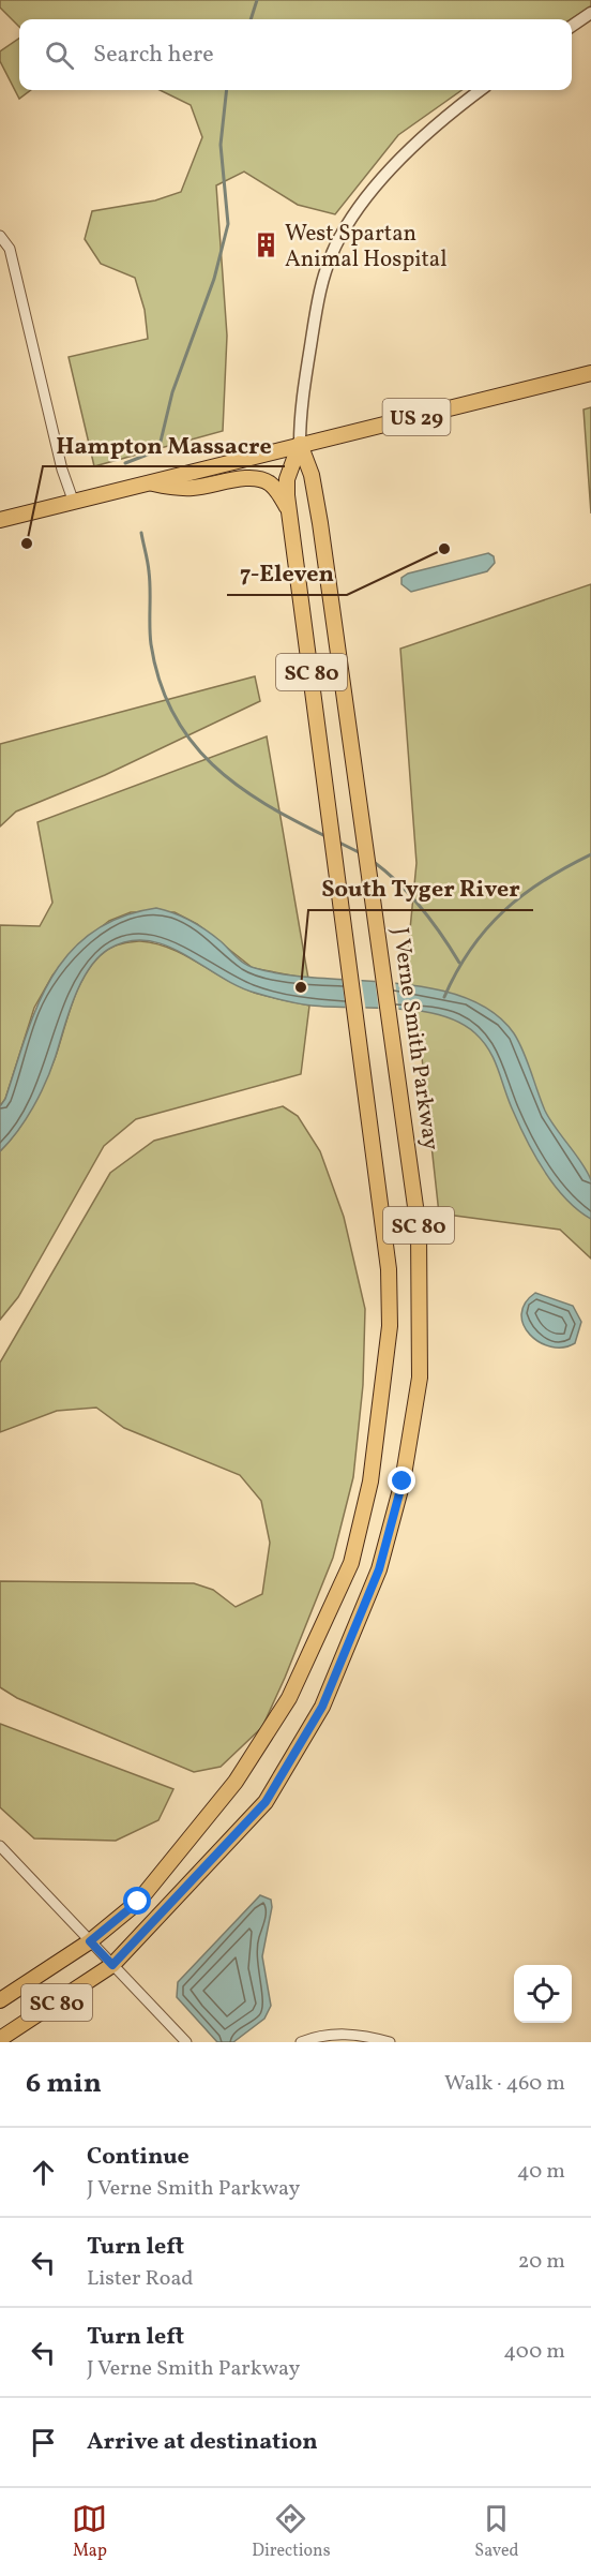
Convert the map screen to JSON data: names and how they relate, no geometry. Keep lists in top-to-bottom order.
{
  "streets": {
    "main road": ["US 29", "SC 80", "J Verne Smith Parkway"]
  },
  "crossings": [
    ["US 29", "SC 80"],
    ["US 29", "J Verne Smith Parkway"],
    ["SC 80", "J Verne Smith Parkway"]
  ],
  "places": {
    "building": ["West Spartan Animal Hospital"],
    "other": ["Hampton Massacre", "7-Eleven", "South Tyger River"]
  },
  "page": {
    "search": "Search here",
    "heading": ["6 min", "Walk · 460 m"],
    "list": [
      ["Continue", "J Verne Smith Parkway", "40 m"],
      ["Turn left", "Lister Road", "20 m"],
      ["Turn left", "J Verne Smith Parkway", "400 m"],
      "Arrive at destination"
    ],
    "nav": ["Map", "Directions", "Saved"]
  }
}
